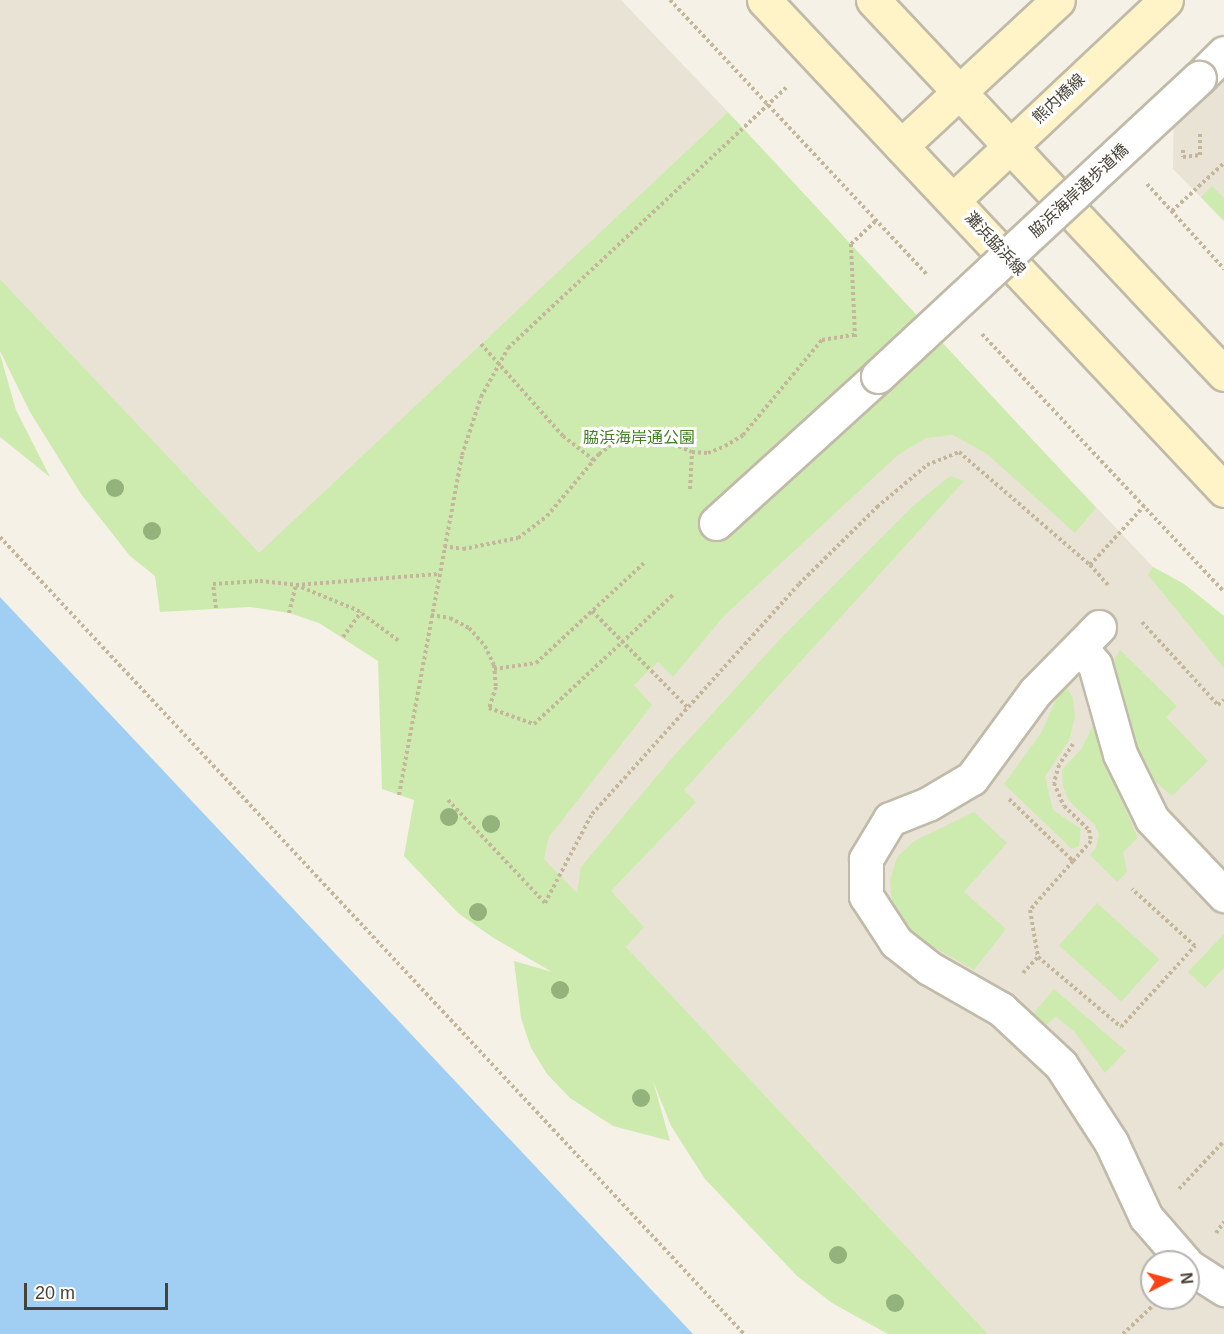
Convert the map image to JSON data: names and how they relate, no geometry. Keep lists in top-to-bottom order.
{
  "streets": {
    "street": ["熊内橋線", "脇浜海岸通歩道橋", "灘浜脇浜線"]
  },
  "crossings": [
    ["熊内橋線", "灘浜脇浜線"]
  ],
  "parks": ["脇浜海岸通公園"],
  "scale_bar": "20 m",
  "north": "right"
}
